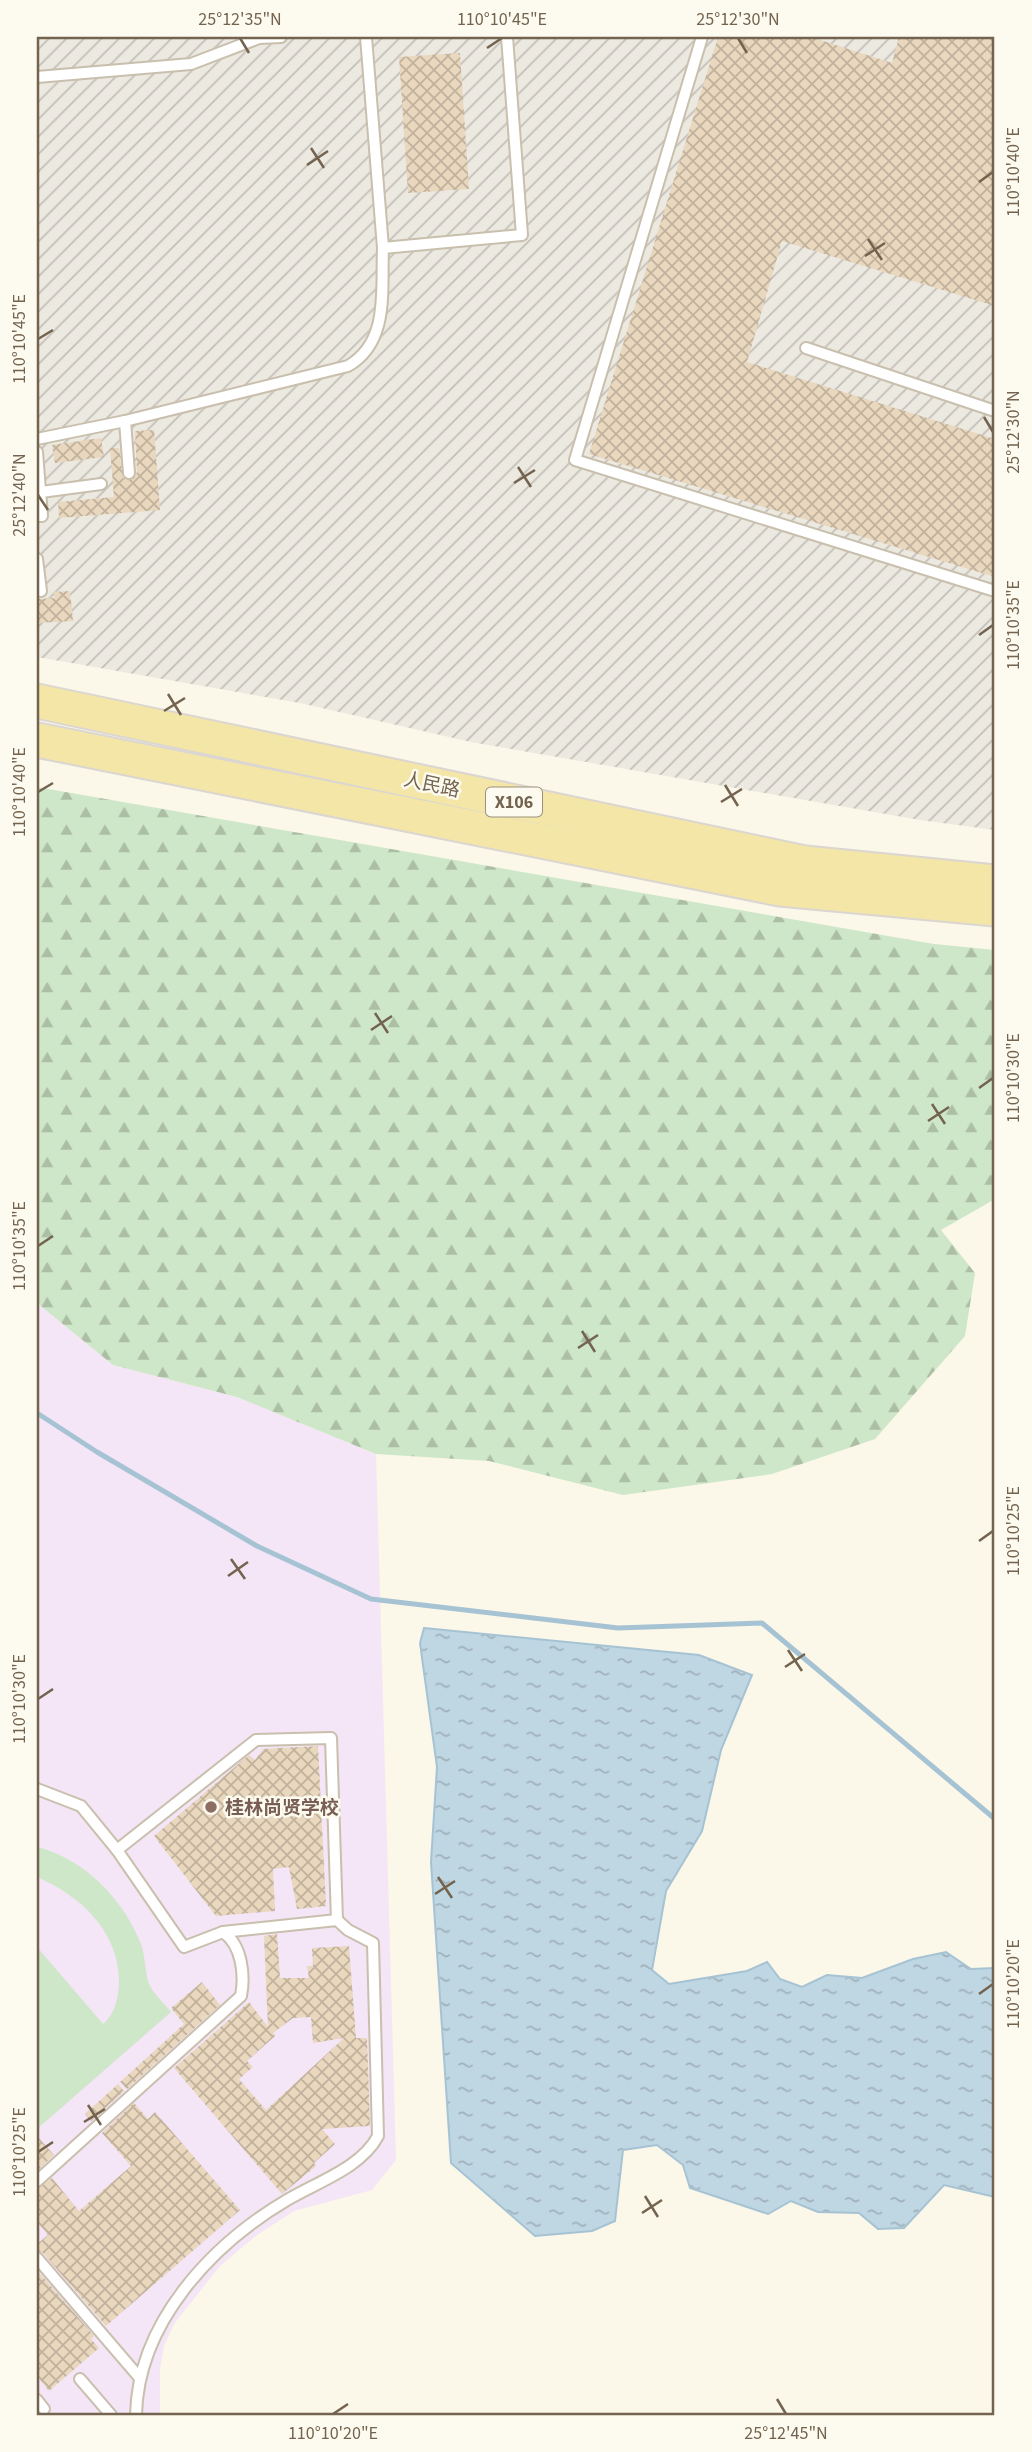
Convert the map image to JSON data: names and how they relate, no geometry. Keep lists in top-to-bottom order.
{
  "streets": {
    "main road": ["人民路", "X106"]
  },
  "places": ["桂林尚贤学校"],
  "coordinates": [
    "25°12'35\"N",
    "110°10'45\"E",
    "25°12'30\"N",
    "110°10'40\"E",
    "25°12'40\"N",
    "110°10'35\"E",
    "110°10'30\"E",
    "110°10'25\"E",
    "110°10'20\"E",
    "25°12'45\"N"
  ]
}
